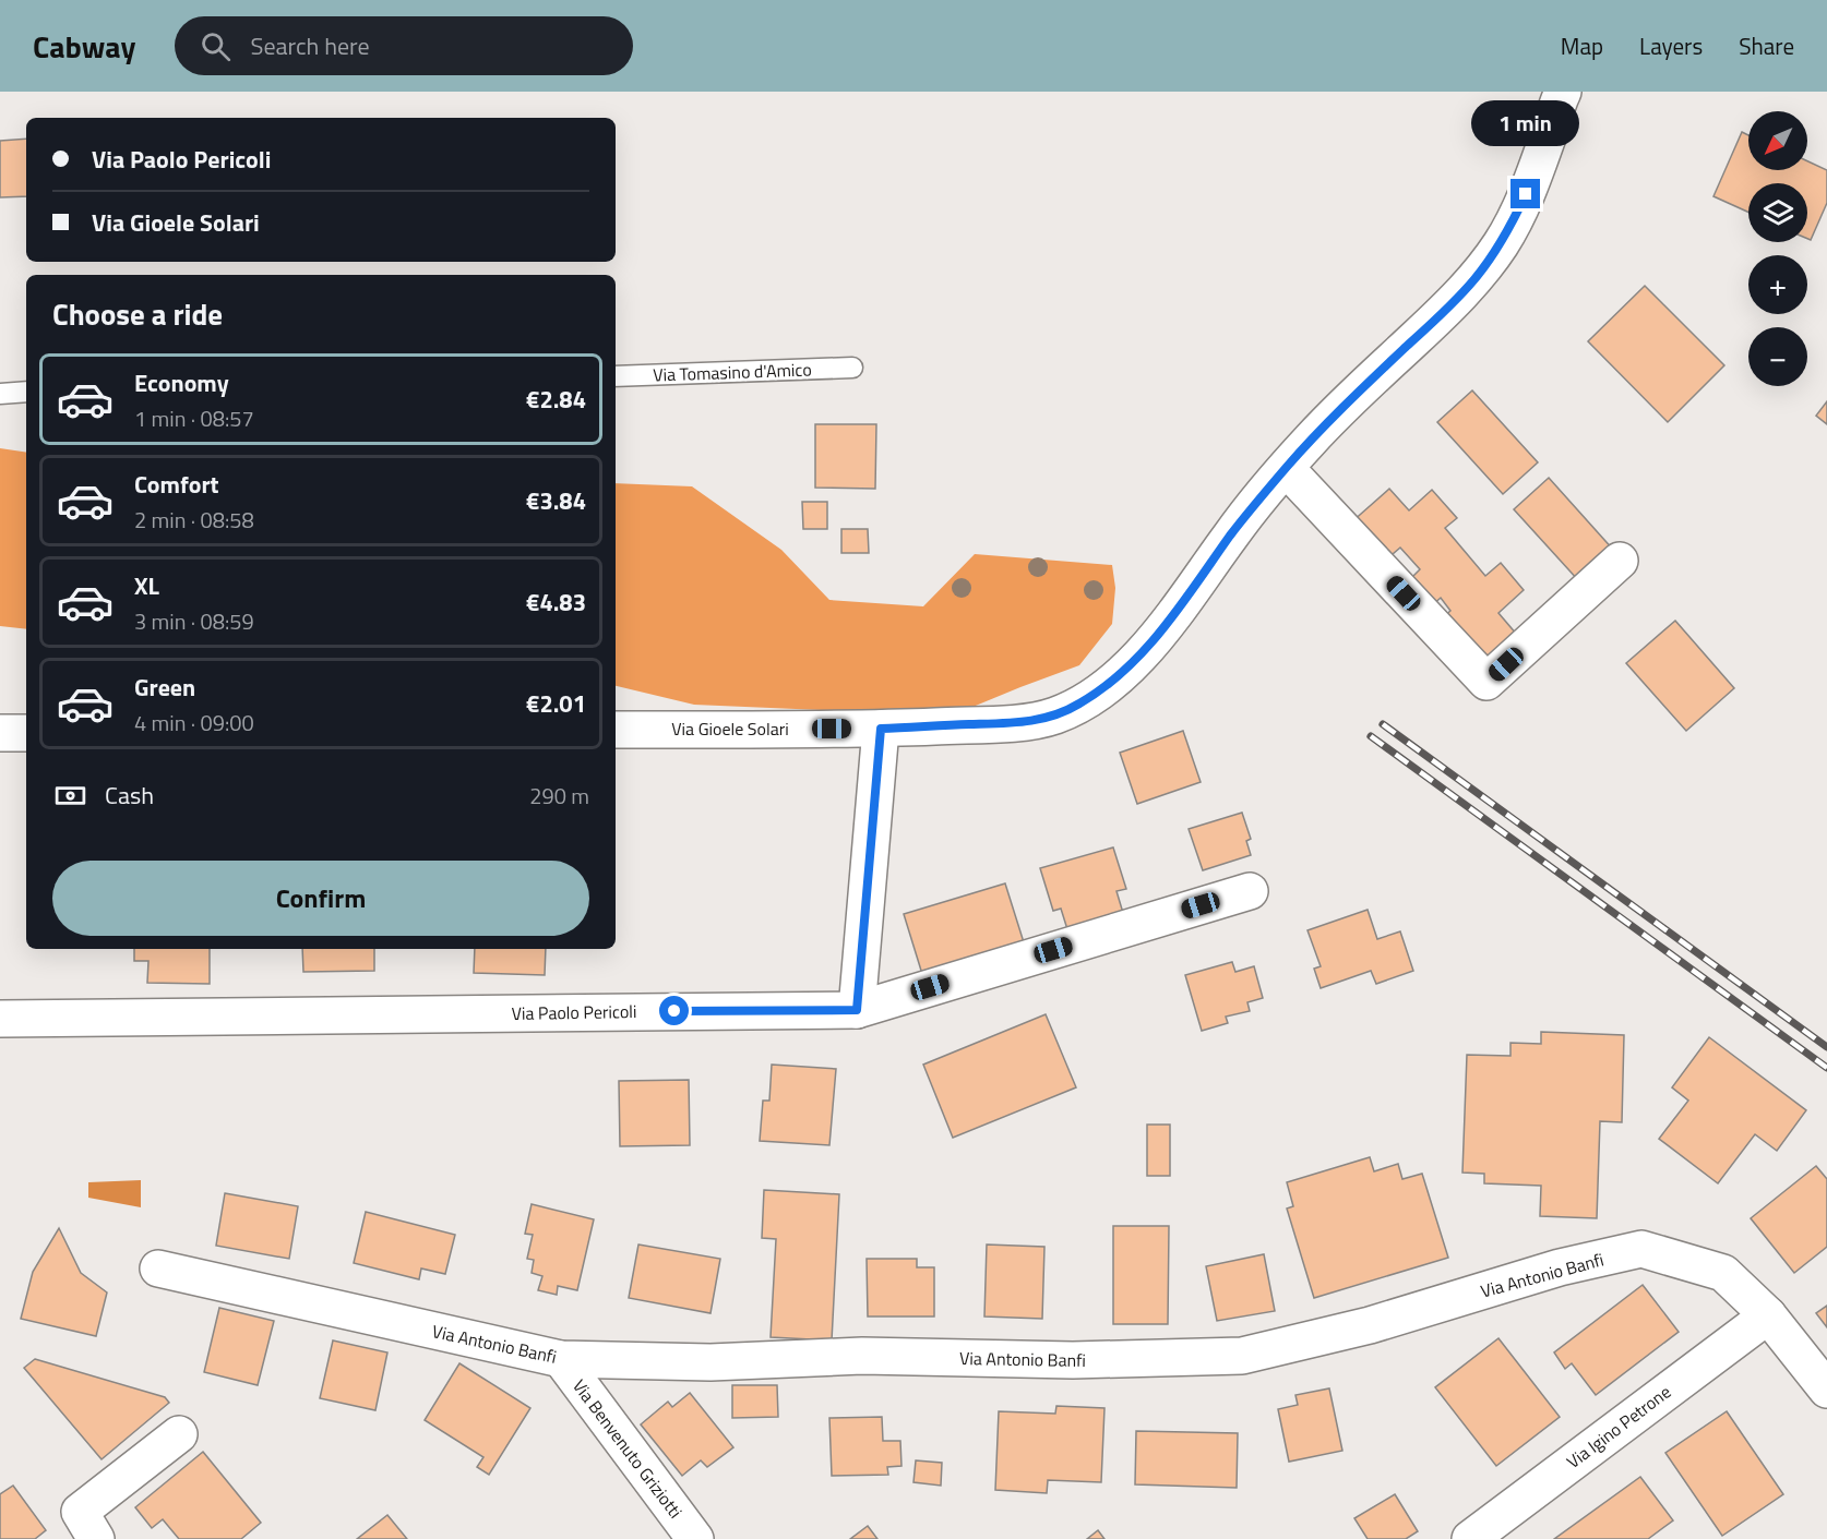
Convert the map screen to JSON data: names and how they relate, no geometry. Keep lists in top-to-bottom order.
{
  "streets": {
    "street": [
      "Via Gioele Solari",
      "Via Paolo Pericoli",
      "Via Antonio Banfi",
      "Via Igino Petrone",
      "Via Benvenuto Griziotti"
    ],
    "lane": ["Via Tomasino d'Amico"]
  },
  "crossings": [
    ["Via Antonio Banfi", "Via Igino Petrone"],
    ["Via Antonio Banfi", "Via Benvenuto Griziotti"]
  ],
  "north": "bottom left",
  "page": {
    "header": "Cabway",
    "search": "Search here",
    "nav": ["Map", "Layers", "Share"],
    "bubble": "1 min",
    "map_buttons": ["+", "−"],
    "banner": ["Via Paolo Pericoli", "Via Gioele Solari"],
    "heading": "Choose a ride",
    "list": [
      {
        "name": "Economy",
        "note": "1 min · 08:57",
        "value": "€2.84"
      },
      {
        "name": "Comfort",
        "note": "2 min · 08:58",
        "value": "€3.84"
      },
      {
        "name": "XL",
        "note": "3 min · 08:59",
        "value": "€4.83"
      },
      {
        "name": "Green",
        "note": "4 min · 09:00",
        "value": "€2.01"
      }
    ],
    "pay": ["Cash", "290 m"],
    "buttons": "Confirm"
  }
}
